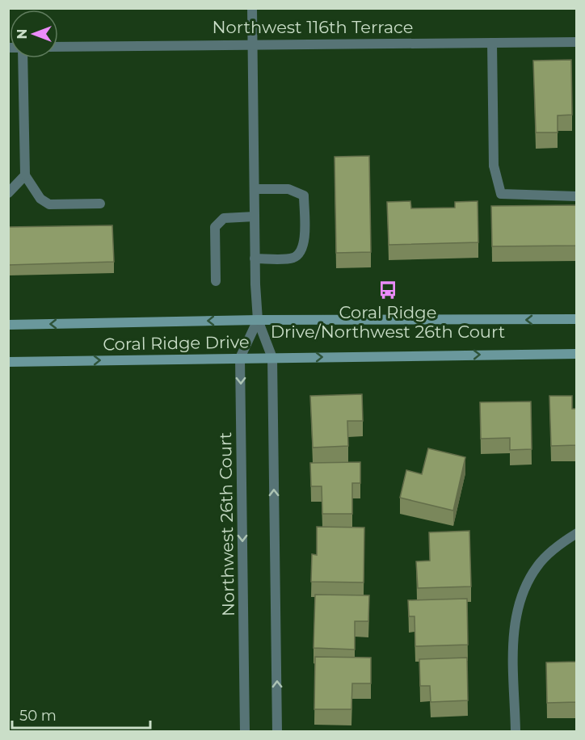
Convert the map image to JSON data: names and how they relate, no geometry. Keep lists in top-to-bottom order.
{
  "streets": {
    "main road": ["Coral Ridge Drive"],
    "street": ["Northwest 116th Terrace", "Northwest 26th Court"]
  },
  "crossings": [
    ["Northwest 116th Terrace", "Northwest 26th Court"],
    ["Coral Ridge Drive", "Northwest 26th Court"]
  ],
  "places": {
    "bus stop": ["Coral Ridge Drive/Northwest 26th Court"]
  },
  "scale_bar": "50 m",
  "north": "left"
}
